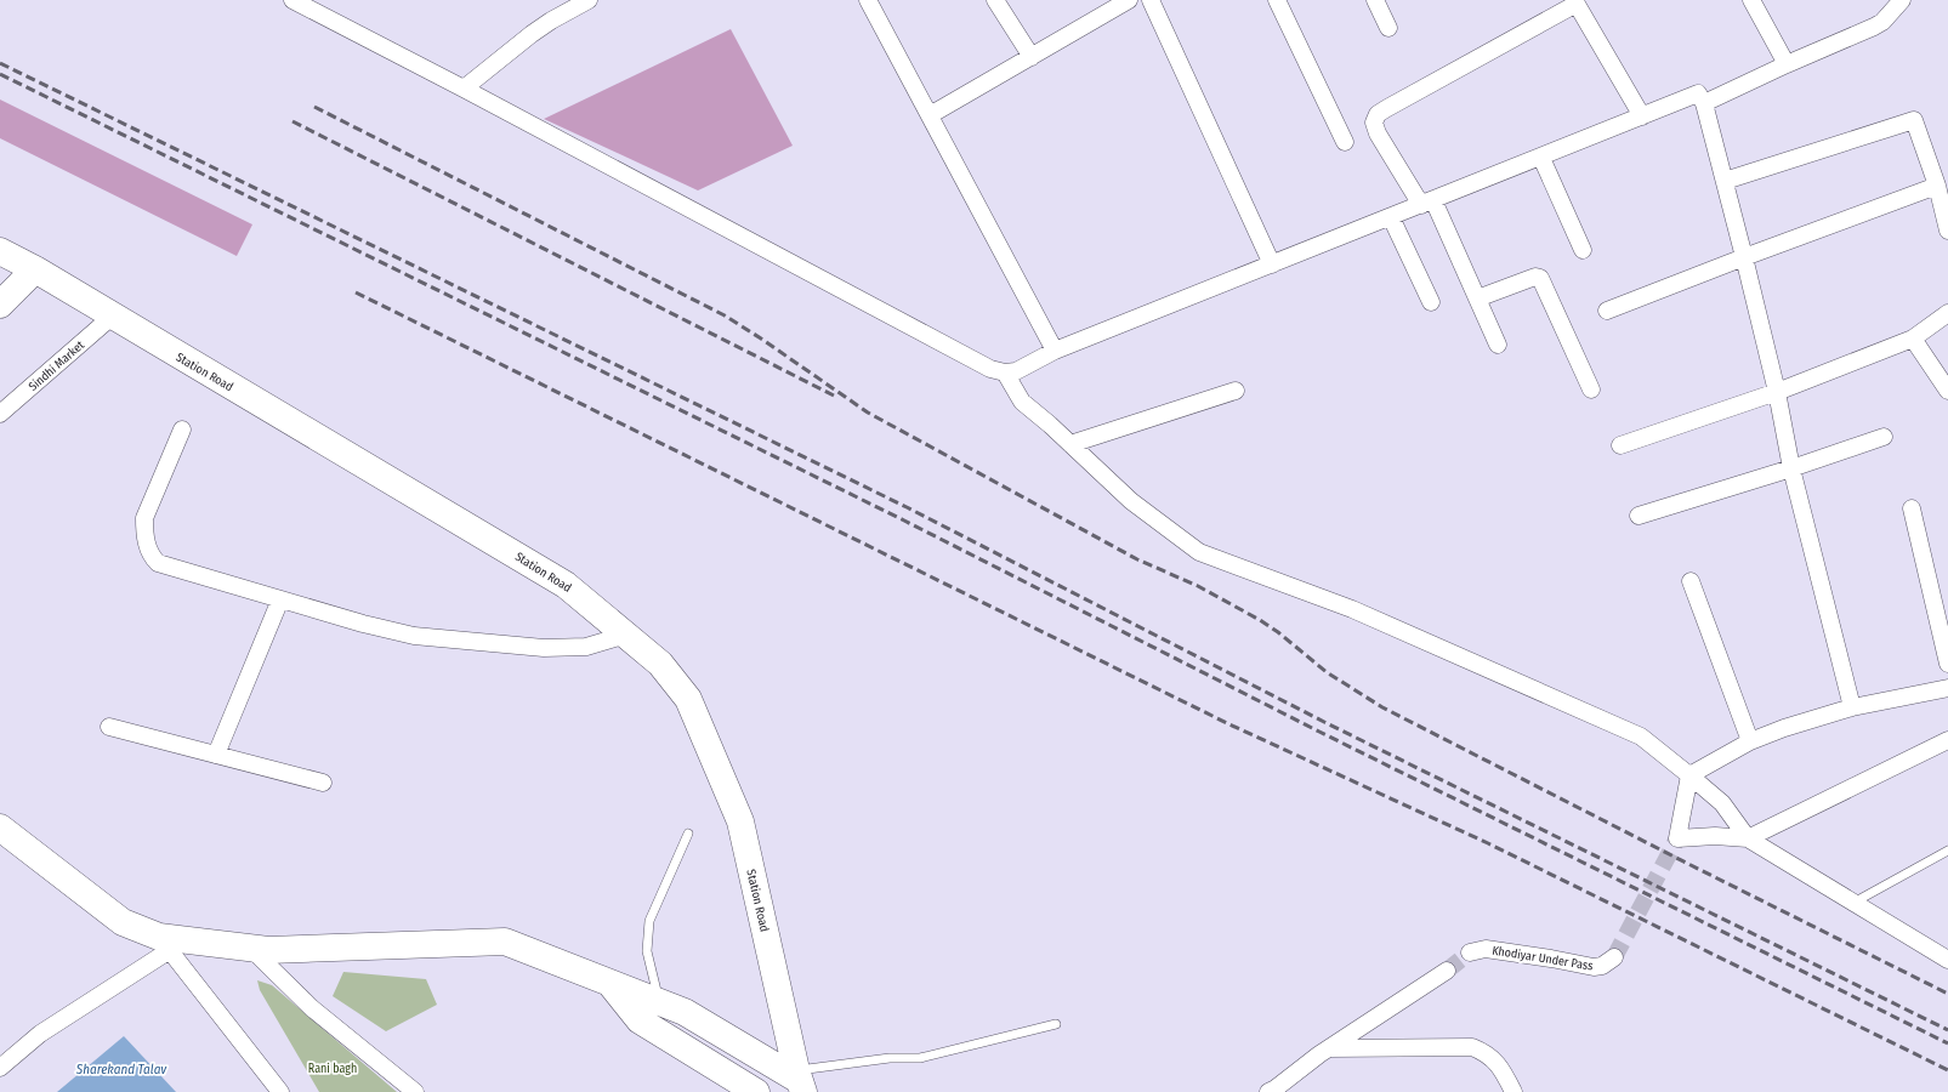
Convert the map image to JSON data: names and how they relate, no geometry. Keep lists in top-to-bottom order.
{
  "streets": {
    "main road": ["Station Road"],
    "street": ["Sindhi Market", "Khodiyar Under Pass"]
  },
  "crossings": [
    ["Sindhi Market", "Station Road"]
  ],
  "water": ["Sharekand Talav"],
  "parks": ["Rani bagh"]
}
